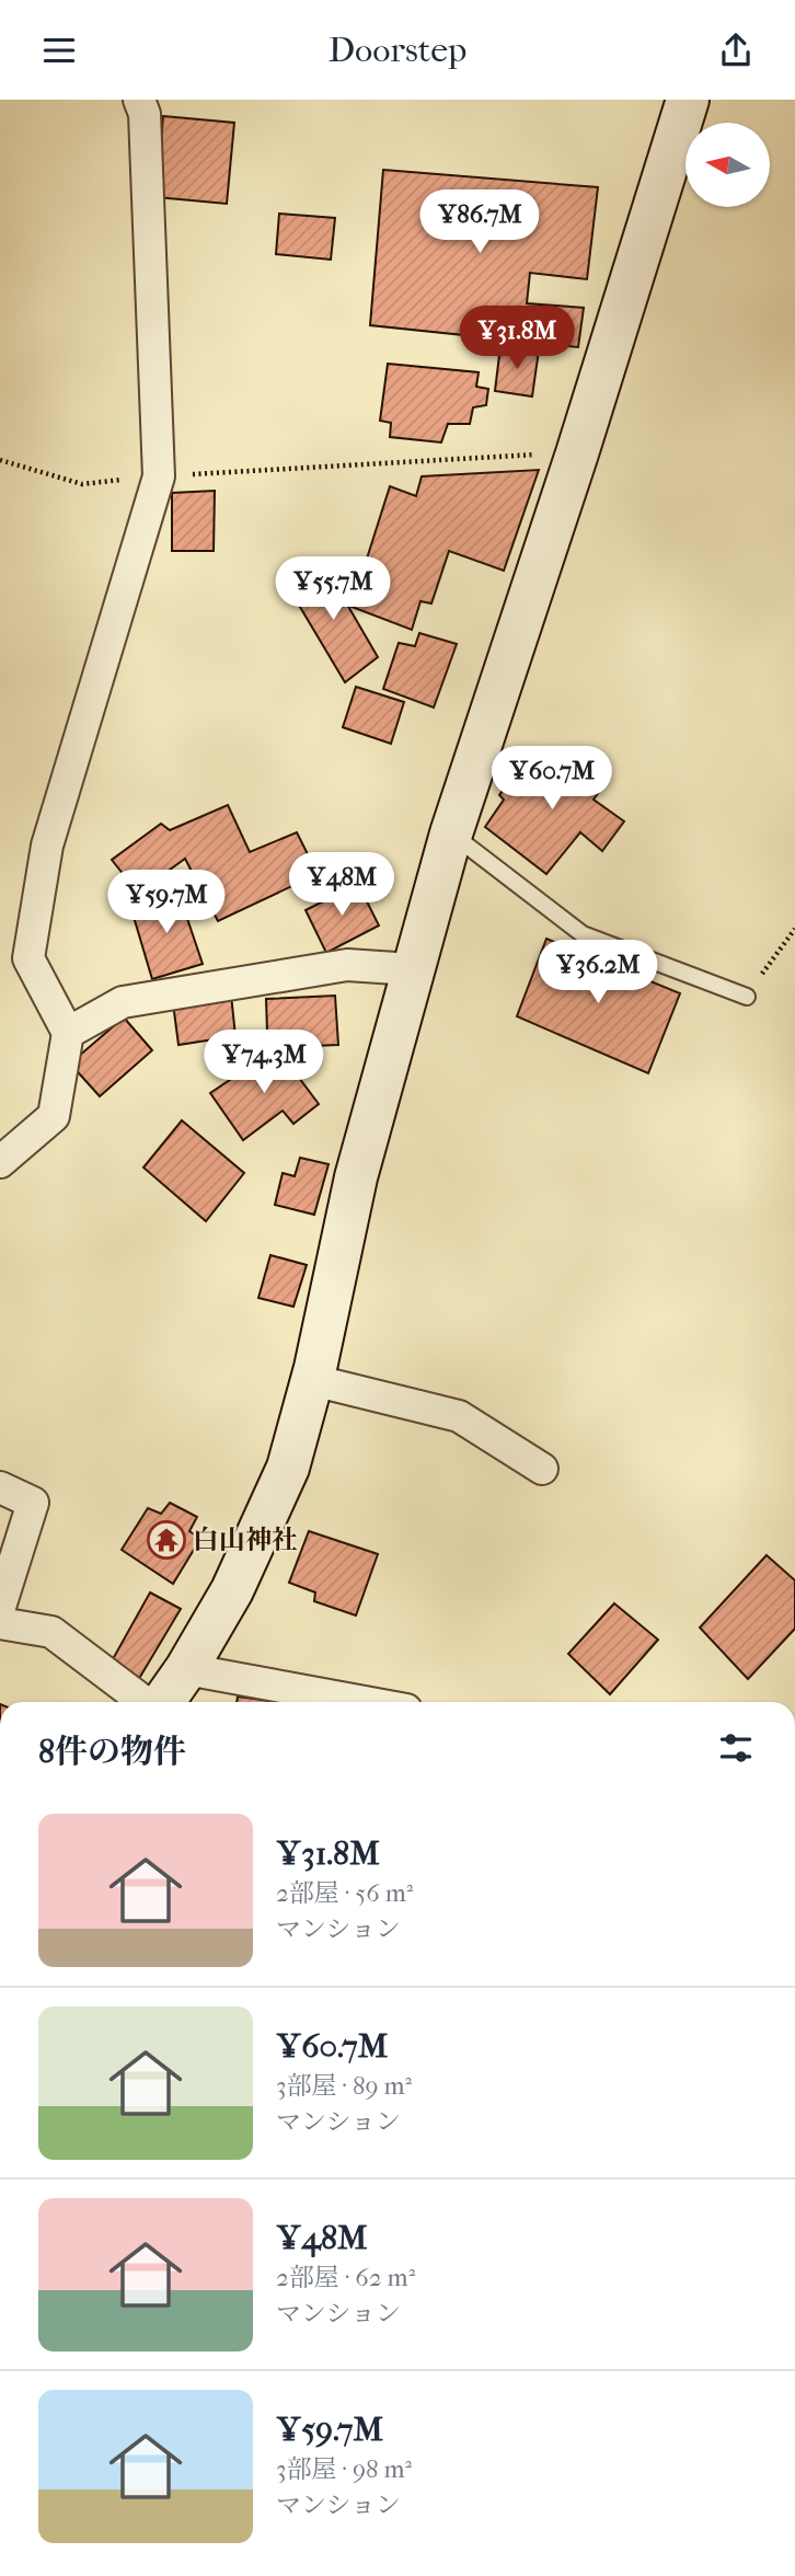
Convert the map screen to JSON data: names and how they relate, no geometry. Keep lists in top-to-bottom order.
{
  "places": {
    "temple": ["白山神社"]
  },
  "north": "left",
  "page": {
    "header": "Doorstep",
    "price": [
      "¥86.7M",
      "¥31.8M",
      "¥55.7M",
      "¥60.7M",
      "¥48M",
      "¥59.7M",
      "¥36.2M",
      "¥74.3M"
    ],
    "heading": "8件の物件",
    "list": [
      {
        "name": "¥31.8M",
        "note": "2部屋 · 56 m² · マンション"
      },
      {
        "name": "¥60.7M",
        "note": "3部屋 · 89 m² · マンション"
      },
      {
        "name": "¥48M",
        "note": "2部屋 · 62 m² · マンション"
      },
      {
        "name": "¥59.7M",
        "note": "3部屋 · 98 m² · マンション"
      }
    ]
  }
}
